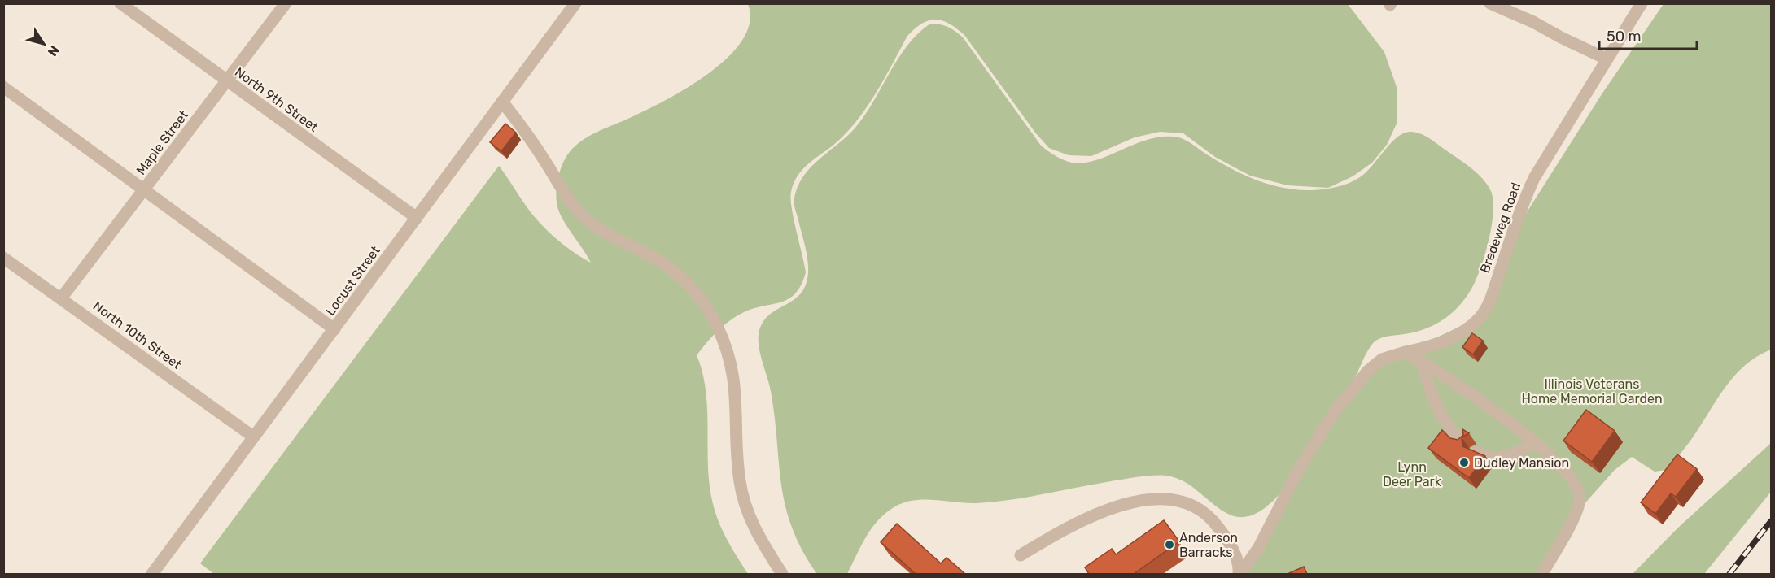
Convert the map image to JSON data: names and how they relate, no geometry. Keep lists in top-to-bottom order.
{
  "streets": {
    "street": [
      "North 9th Street",
      "Maple Street",
      "Bredeweg Road",
      "Locust Street",
      "North 10th Street"
    ]
  },
  "crossings": [
    ["North 9th Street", "Maple Street"],
    ["North 9th Street", "Locust Street"],
    ["Maple Street", "North 10th Street"],
    ["Locust Street", "North 10th Street"]
  ],
  "parks": ["Illinois Veterans Home Memorial Garden", "Lynn Deer Park"],
  "places": ["Dudley Mansion", "Anderson Barracks"],
  "scale_bar": "50 m",
  "north": "bottom right"
}
